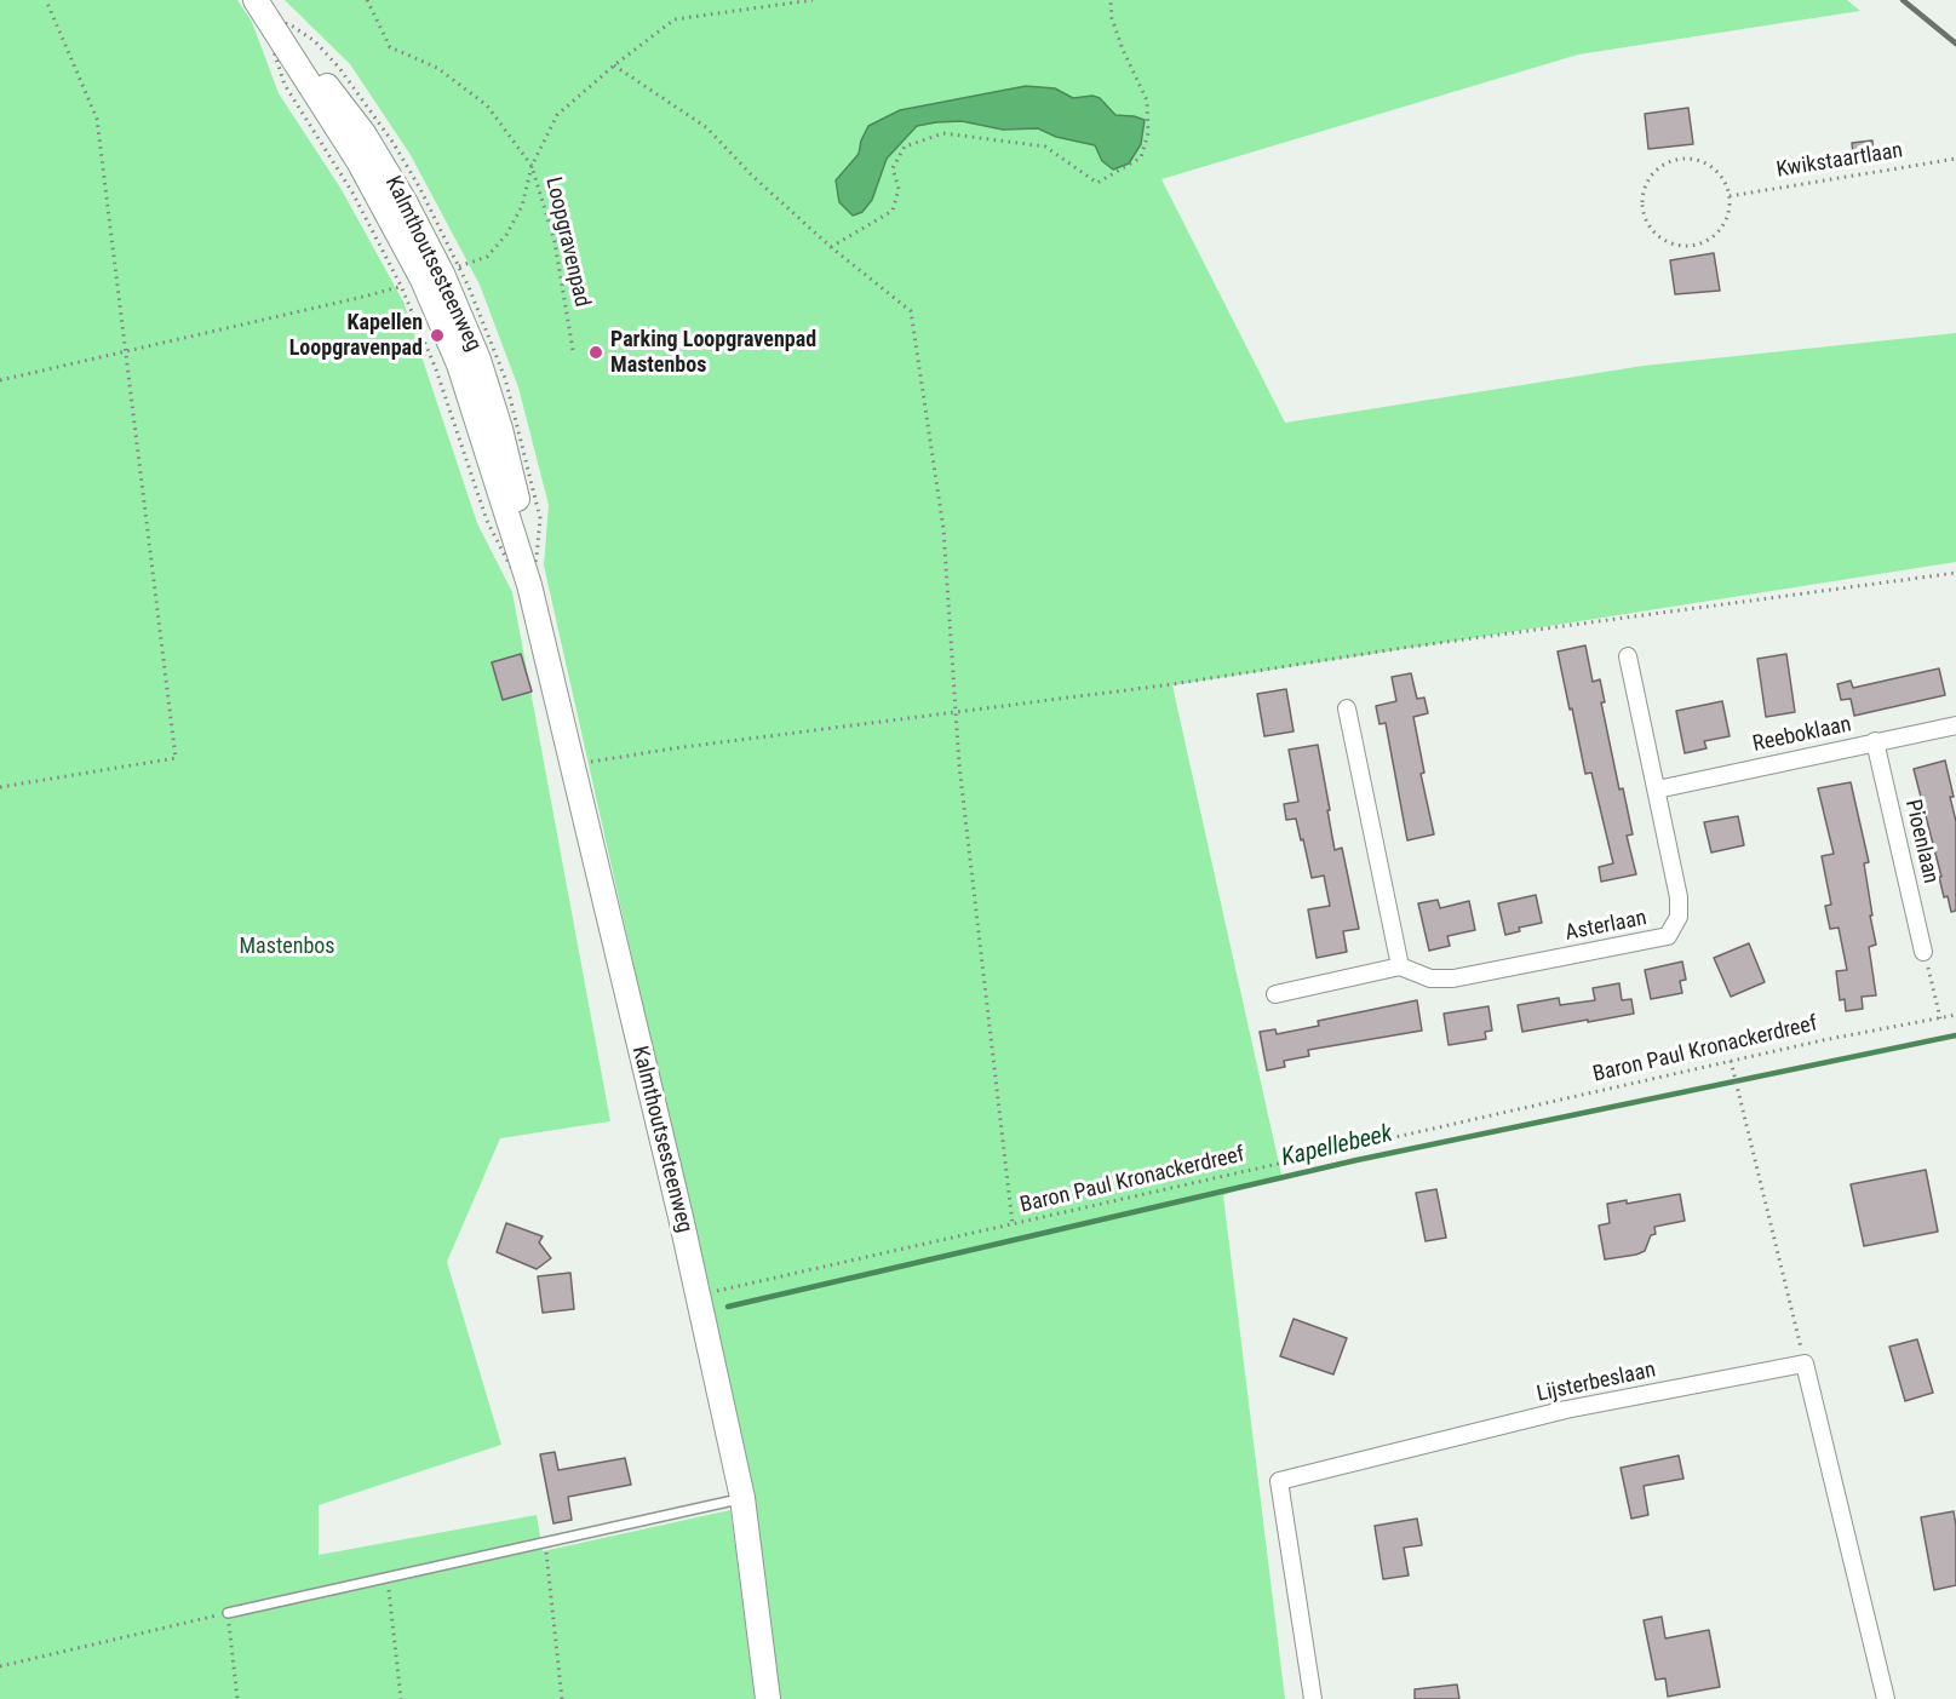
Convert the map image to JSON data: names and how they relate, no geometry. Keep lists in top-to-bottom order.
{
  "streets": {
    "main road": ["Kalmthoutsesteenweg"],
    "street": [
      "Reeboklaan",
      "Pioenlaan",
      "Asterlaan",
      "Lijsterbeslaan"
    ],
    "path": ["Kwikstaartlaan", "Loopgravenpad", "Baron Paul Kronackerdreef"]
  },
  "crossings": [
    ["Kalmthoutsesteenweg", "Baron Paul Kronackerdreef"],
    ["Reeboklaan", "Pioenlaan"],
    ["Reeboklaan", "Asterlaan"]
  ],
  "water": ["Kapellebeek"],
  "parks": ["Mastenbos"],
  "places": ["Kapellen Loopgravenpad", "Parking Loopgravenpad Mastenbos"]
}
